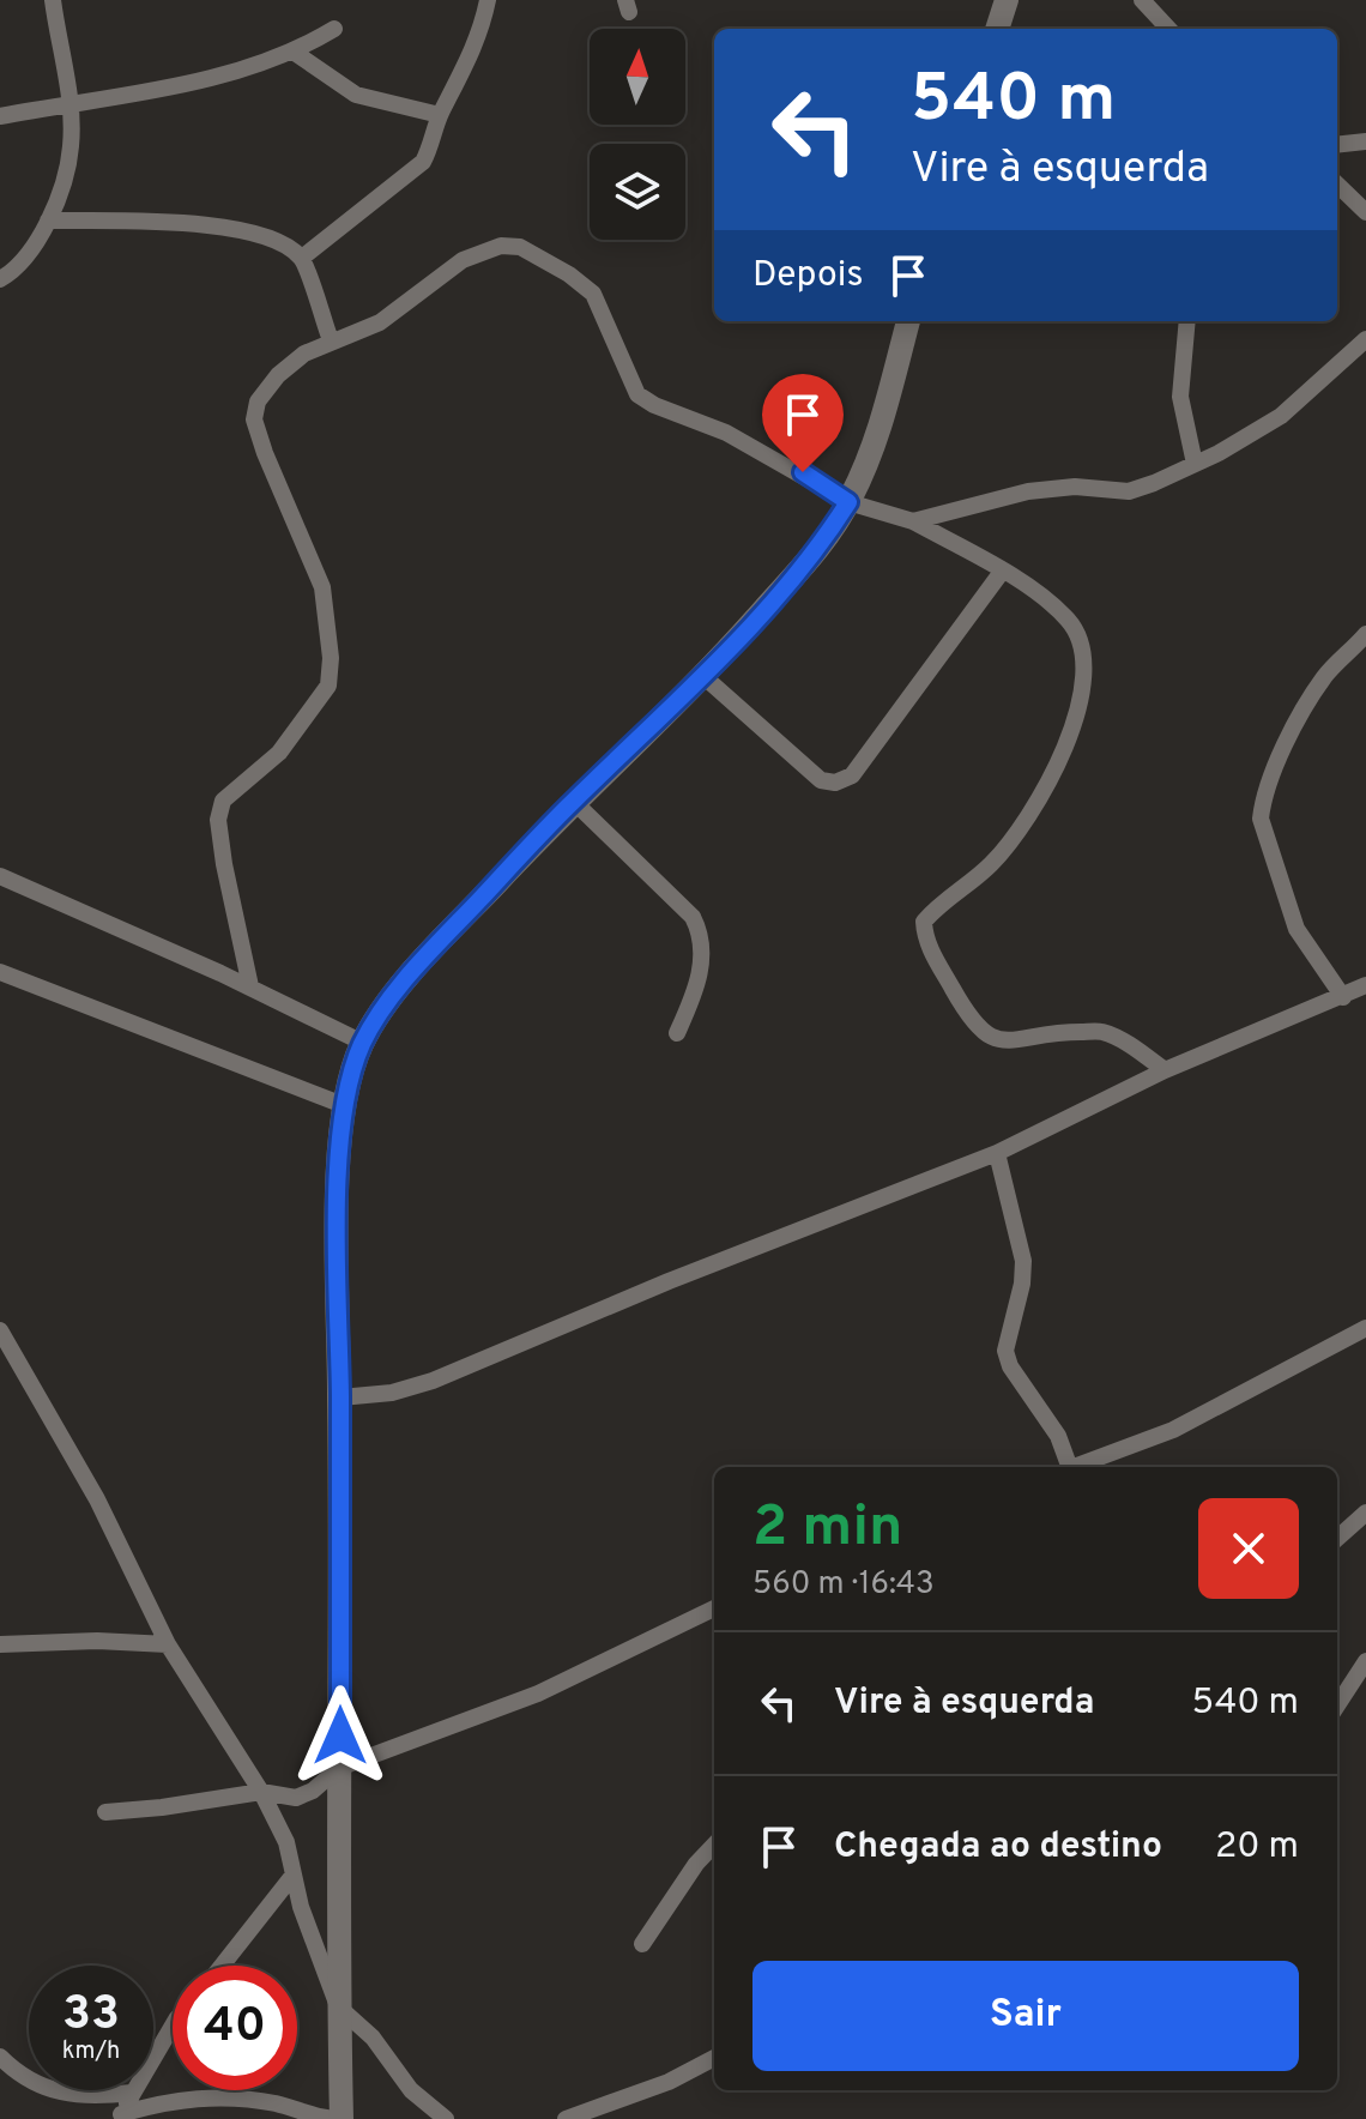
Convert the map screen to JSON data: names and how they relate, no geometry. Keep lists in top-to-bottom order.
{
  "north": "top",
  "page": {
    "turn": ["540 m", "Vire à esquerda"],
    "then": "Depois",
    "heading": ["2 min", "560 m · 16:43"],
    "list": [
      {
        "name": "Vire à esquerda",
        "value": "540 m"
      },
      {
        "name": "Chegada ao destino",
        "value": "20 m"
      }
    ],
    "buttons": "Sair",
    "speed": "33 km/h",
    "limit": "40"
  }
}
